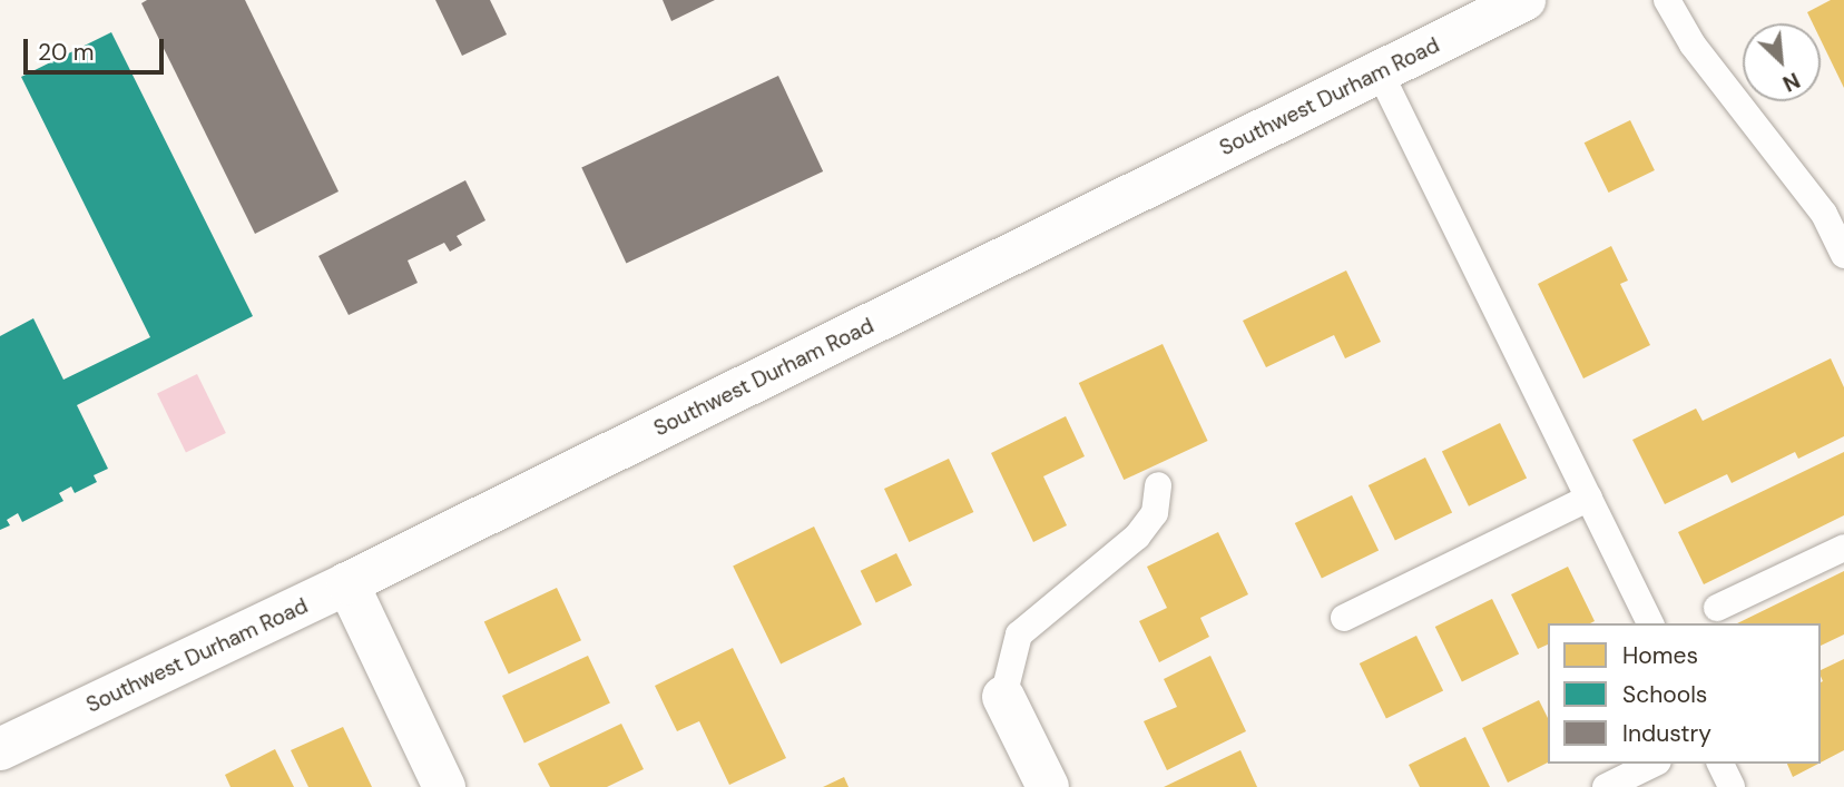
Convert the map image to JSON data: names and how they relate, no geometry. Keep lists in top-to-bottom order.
{
  "streets": {
    "main road": ["Southwest Durham Road"]
  },
  "legend": ["Homes", "Schools", "Industry"],
  "scale_bar": "20 m",
  "north": "bottom right"
}
